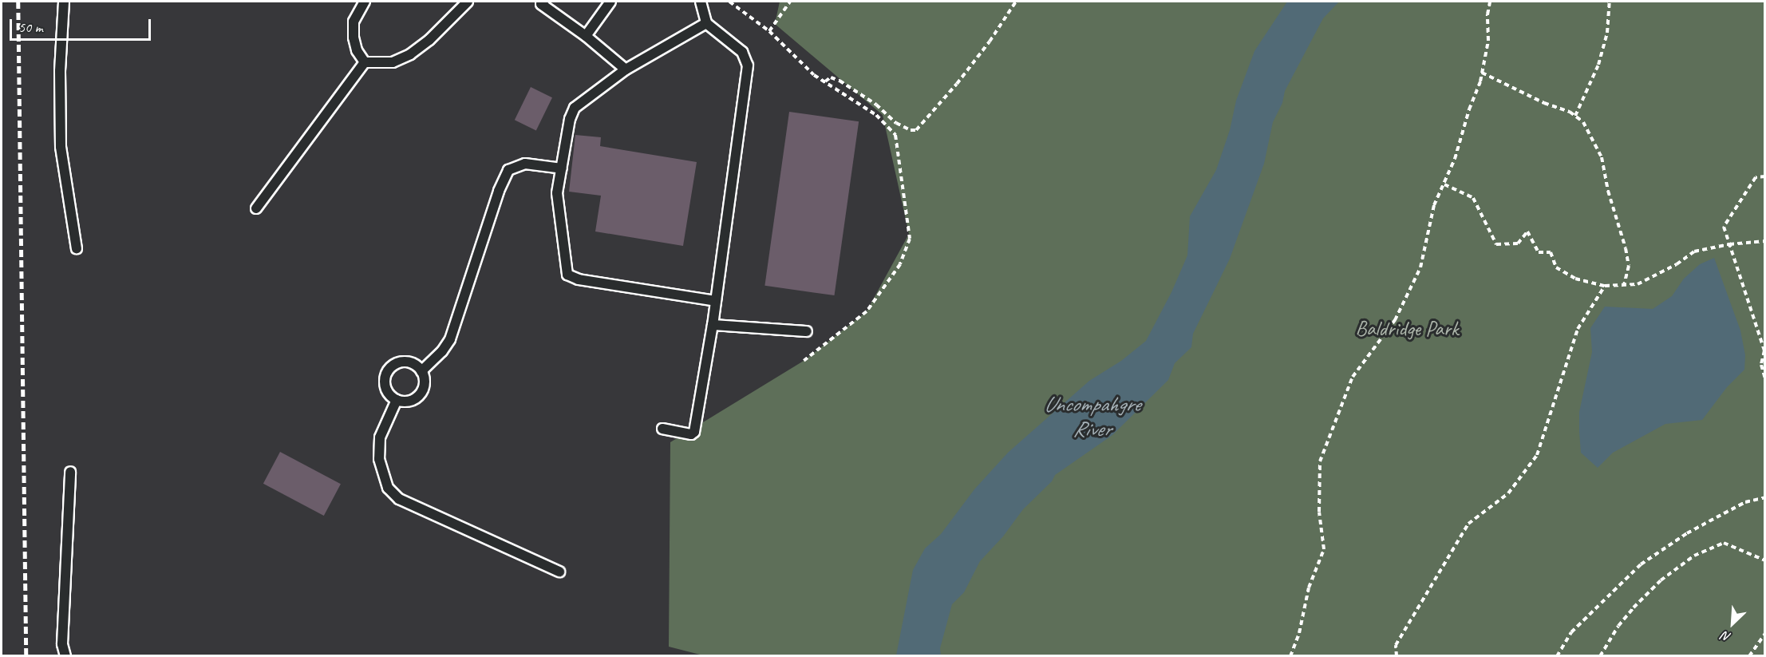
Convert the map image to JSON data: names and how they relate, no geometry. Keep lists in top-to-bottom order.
{
  "water": ["Uncompahgre River"],
  "parks": ["Baldridge Park"],
  "scale_bar": "50 m",
  "north": "bottom left"
}
